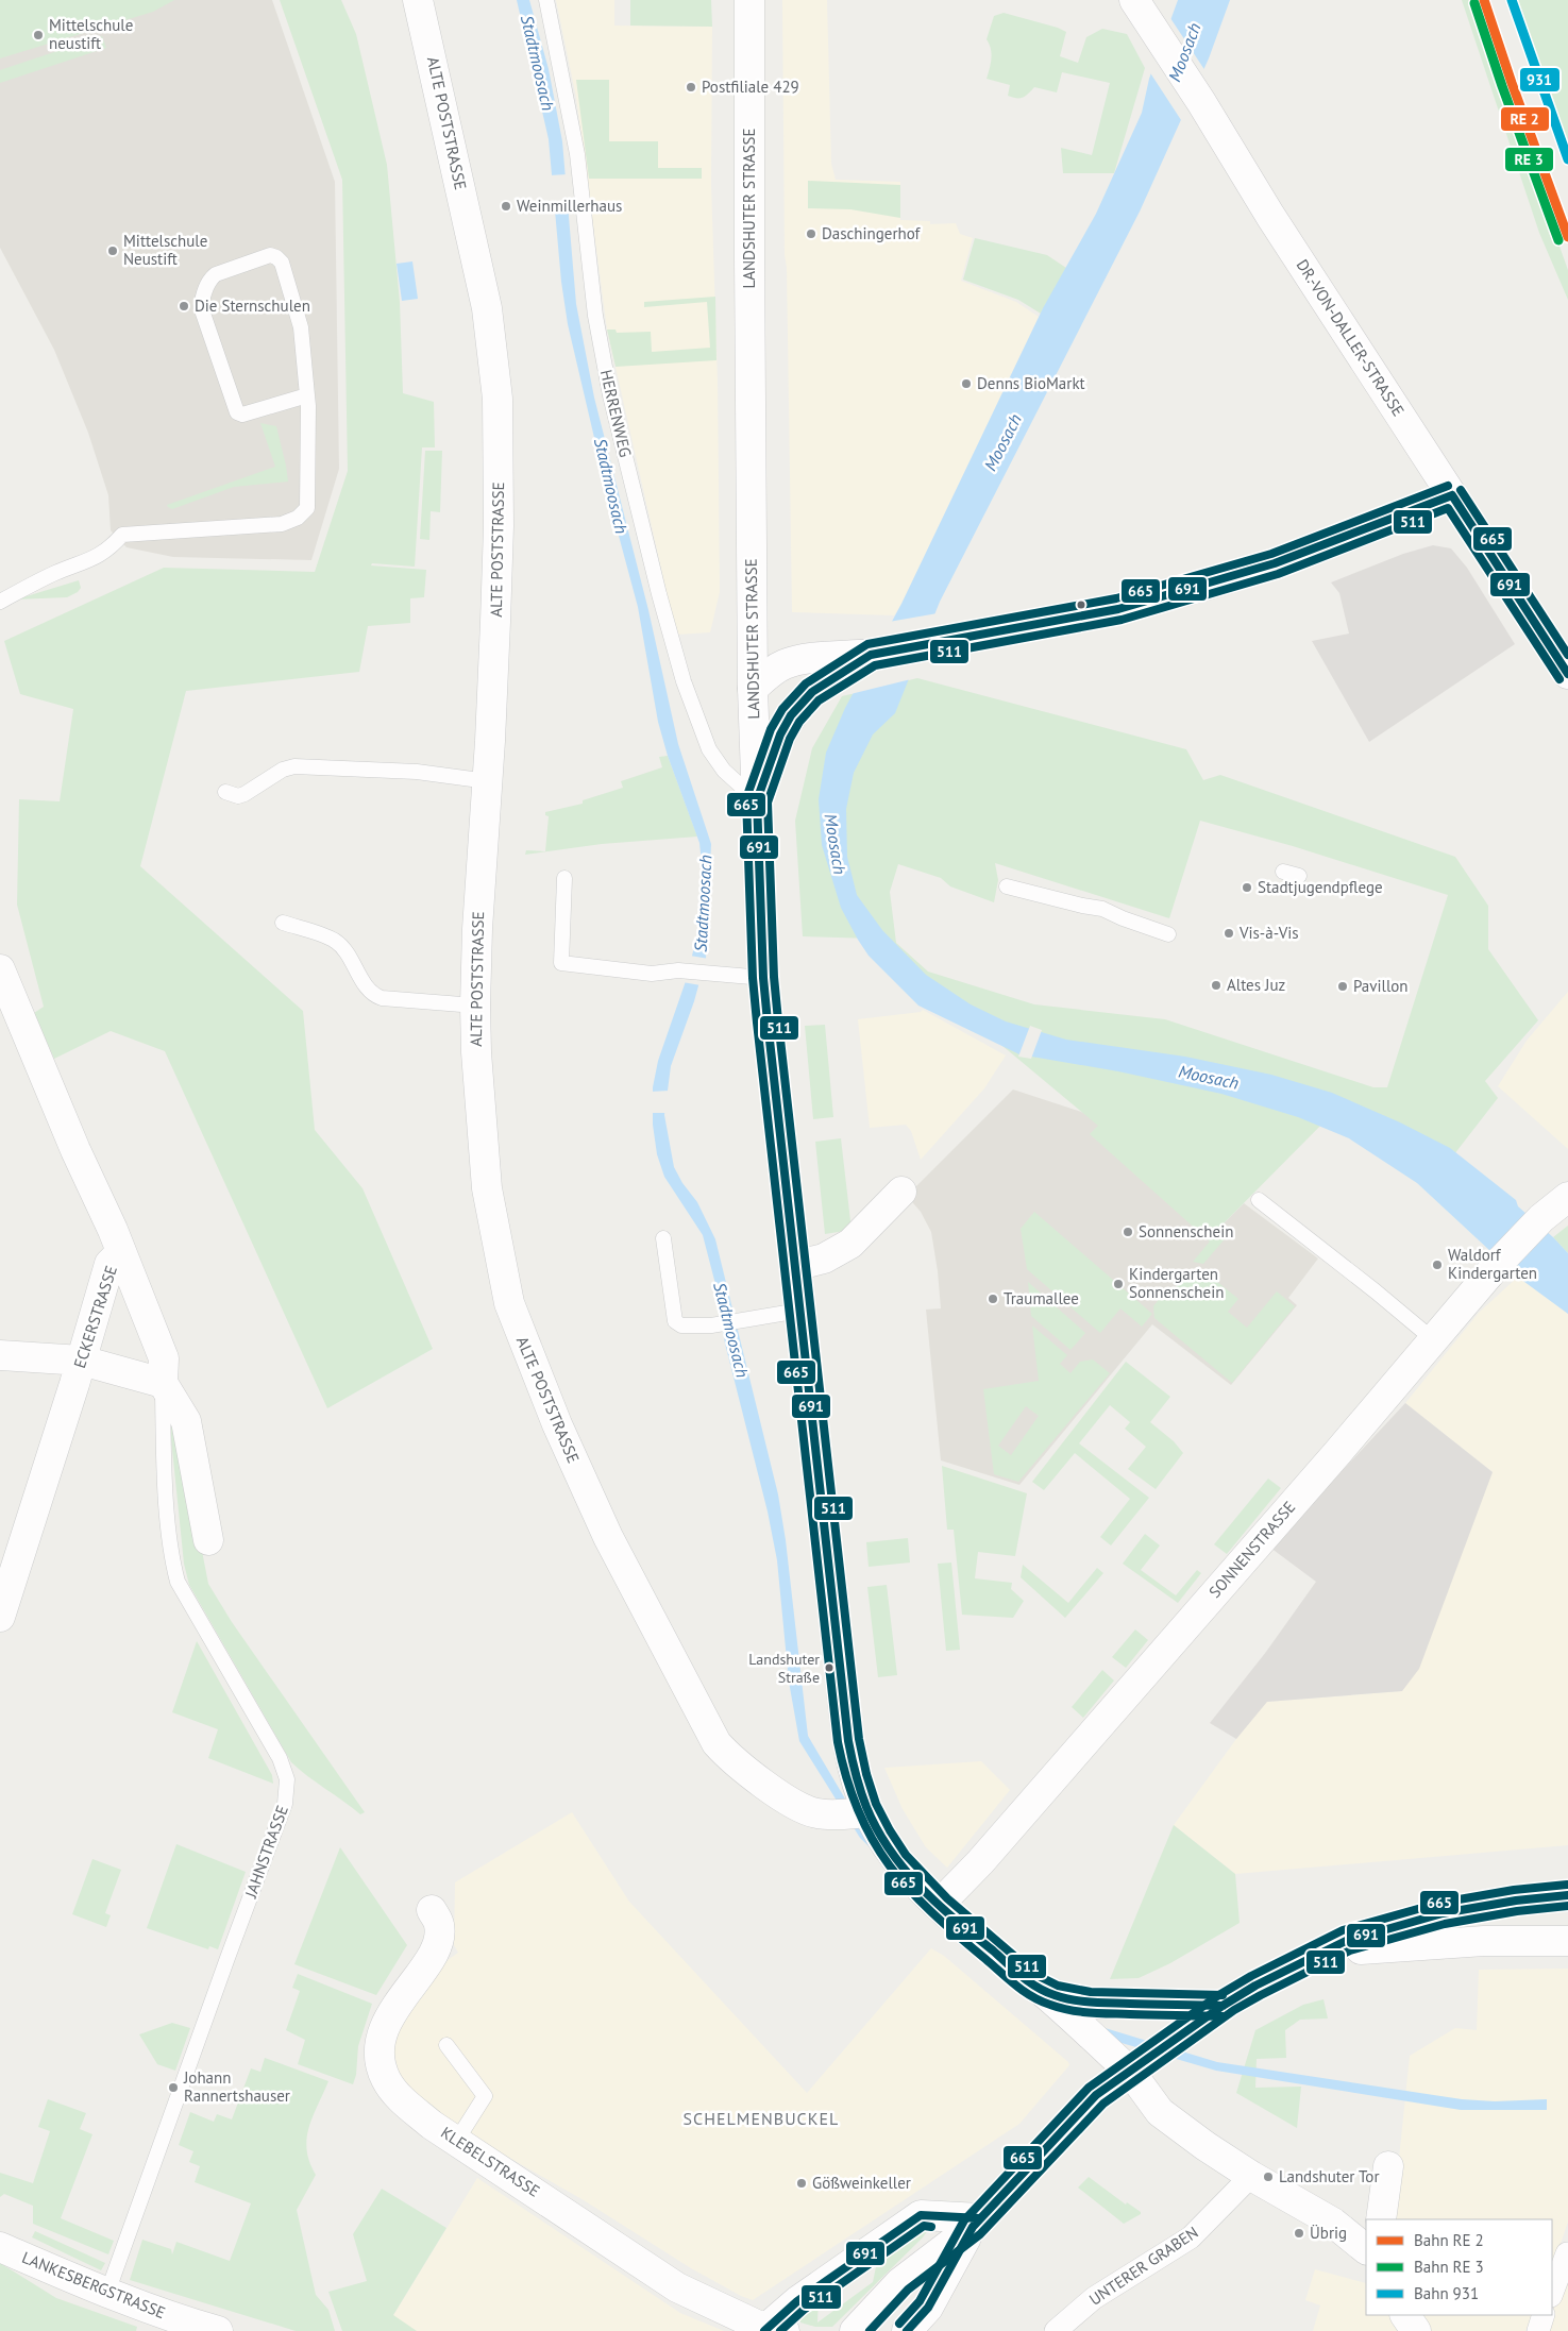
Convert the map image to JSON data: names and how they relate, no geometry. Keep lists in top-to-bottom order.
{
  "streets": {
    "street": [
      "ALTE POSTSTRASSE",
      "LANDSHUTER STRASSE",
      "DR.-VON-DALLER-STRASSE",
      "ECKERSTRASSE",
      "SONNENSTRASSE",
      "KLEBELSTRASSE",
      "UNTERER GRABEN",
      "LANKESBERGSTRASSE"
    ],
    "lane": ["HERRENWEG", "JAHNSTRASSE"]
  },
  "crossings": [
    ["ALTE POSTSTRASSE", "LANDSHUTER STRASSE"],
    ["LANDSHUTER STRASSE", "HERRENWEG"],
    ["LANDSHUTER STRASSE", "SONNENSTRASSE"],
    ["LANDSHUTER STRASSE", "UNTERER GRABEN"],
    ["JAHNSTRASSE", "LANKESBERGSTRASSE"]
  ],
  "districts": ["SCHELMENBUCKEL"],
  "water": ["Moosach", "Stadtmoosach"],
  "places": [
    "Mittelschule neustift",
    "Postfiliale 429",
    "Weinmillerhaus",
    "Daschingerhof",
    "Mittelschule Neustift",
    "Die Sternschulen",
    "Denns BioMarkt",
    "Stadtjugendpflege",
    "Vis-à-Vis",
    "Altes Juz",
    "Pavillon",
    "Sonnenschein",
    "Waldorf Kindergarten",
    "Kindergarten Sonnenschein",
    "Traumallee",
    "Landshuter Straße",
    "Johann Rannertshauser",
    "Landshuter Tor",
    "Gößweinkeller",
    "Übrig"
  ],
  "lines": [
    "rail line 931",
    "transit line 665",
    "transit line 691",
    "transit line 511"
  ],
  "legend": ["Bahn RE 2", "Bahn RE 3", "Bahn 931"]
}
